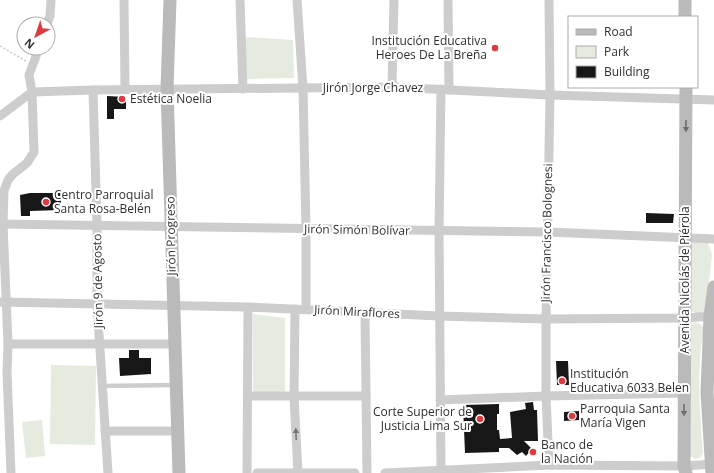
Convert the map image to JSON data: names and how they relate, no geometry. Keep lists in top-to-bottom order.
{
  "streets": {
    "main road": ["Jirón Progreso", "Avenida Nicolás de Piérola"],
    "street": [
      "Jirón Jorge Chavez",
      "Jirón Simón Bolívar",
      "Jirón Francisco Bolognesi",
      "Jirón 9 de Agosto",
      "Jirón Miraflores"
    ]
  },
  "crossings": [
    ["Jirón Jorge Chavez", "Jirón Francisco Bolognesi"],
    ["Jirón Jorge Chavez", "Jirón Progreso"],
    ["Jirón Jorge Chavez", "Avenida Nicolás de Piérola"],
    ["Jirón Jorge Chavez", "Jirón 9 de Agosto"],
    ["Jirón Simón Bolívar", "Jirón Francisco Bolognesi"],
    ["Jirón Simón Bolívar", "Jirón Progreso"],
    ["Jirón Simón Bolívar", "Avenida Nicolás de Piérola"],
    ["Jirón Simón Bolívar", "Jirón 9 de Agosto"],
    ["Jirón Francisco Bolognesi", "Jirón Miraflores"],
    ["Jirón Progreso", "Jirón Miraflores"],
    ["Avenida Nicolás de Piérola", "Jirón Miraflores"],
    ["Jirón 9 de Agosto", "Jirón Miraflores"]
  ],
  "places": [
    "Institución Educativa Heroes De La Breña",
    "Estética Noelia",
    "Centro Parroquial Santa Rosa-Belén",
    "Institución Educativa 6033 Belen",
    "Parroquia Santa María Vigen",
    "Corte Superior de Justicia Lima Sur",
    "Banco de la Nación"
  ],
  "legend": ["Road", "Park", "Building"],
  "north": "bottom left"
}
